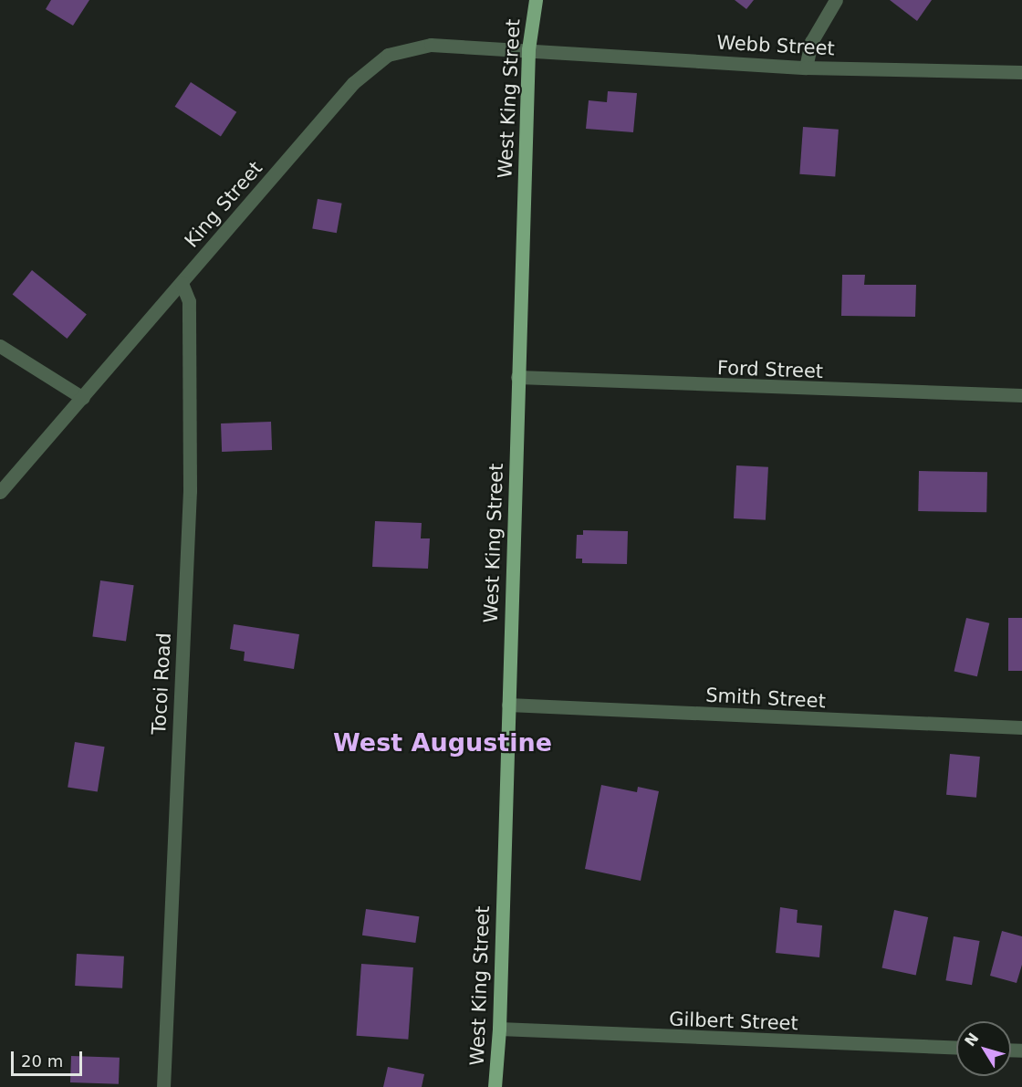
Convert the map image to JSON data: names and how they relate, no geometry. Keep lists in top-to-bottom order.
{
  "streets": {
    "main road": ["West King Street"],
    "street": [
      "Webb Street",
      "King Street",
      "Ford Street",
      "Tocoi Road",
      "Smith Street",
      "Gilbert Street"
    ]
  },
  "crossings": [
    ["Webb Street", "West King Street"],
    ["Webb Street", "King Street"],
    ["West King Street", "King Street"],
    ["West King Street", "Ford Street"],
    ["West King Street", "Smith Street"],
    ["West King Street", "Gilbert Street"],
    ["King Street", "Tocoi Road"]
  ],
  "districts": ["West Augustine"],
  "scale_bar": "20 m",
  "north": "top left"
}
